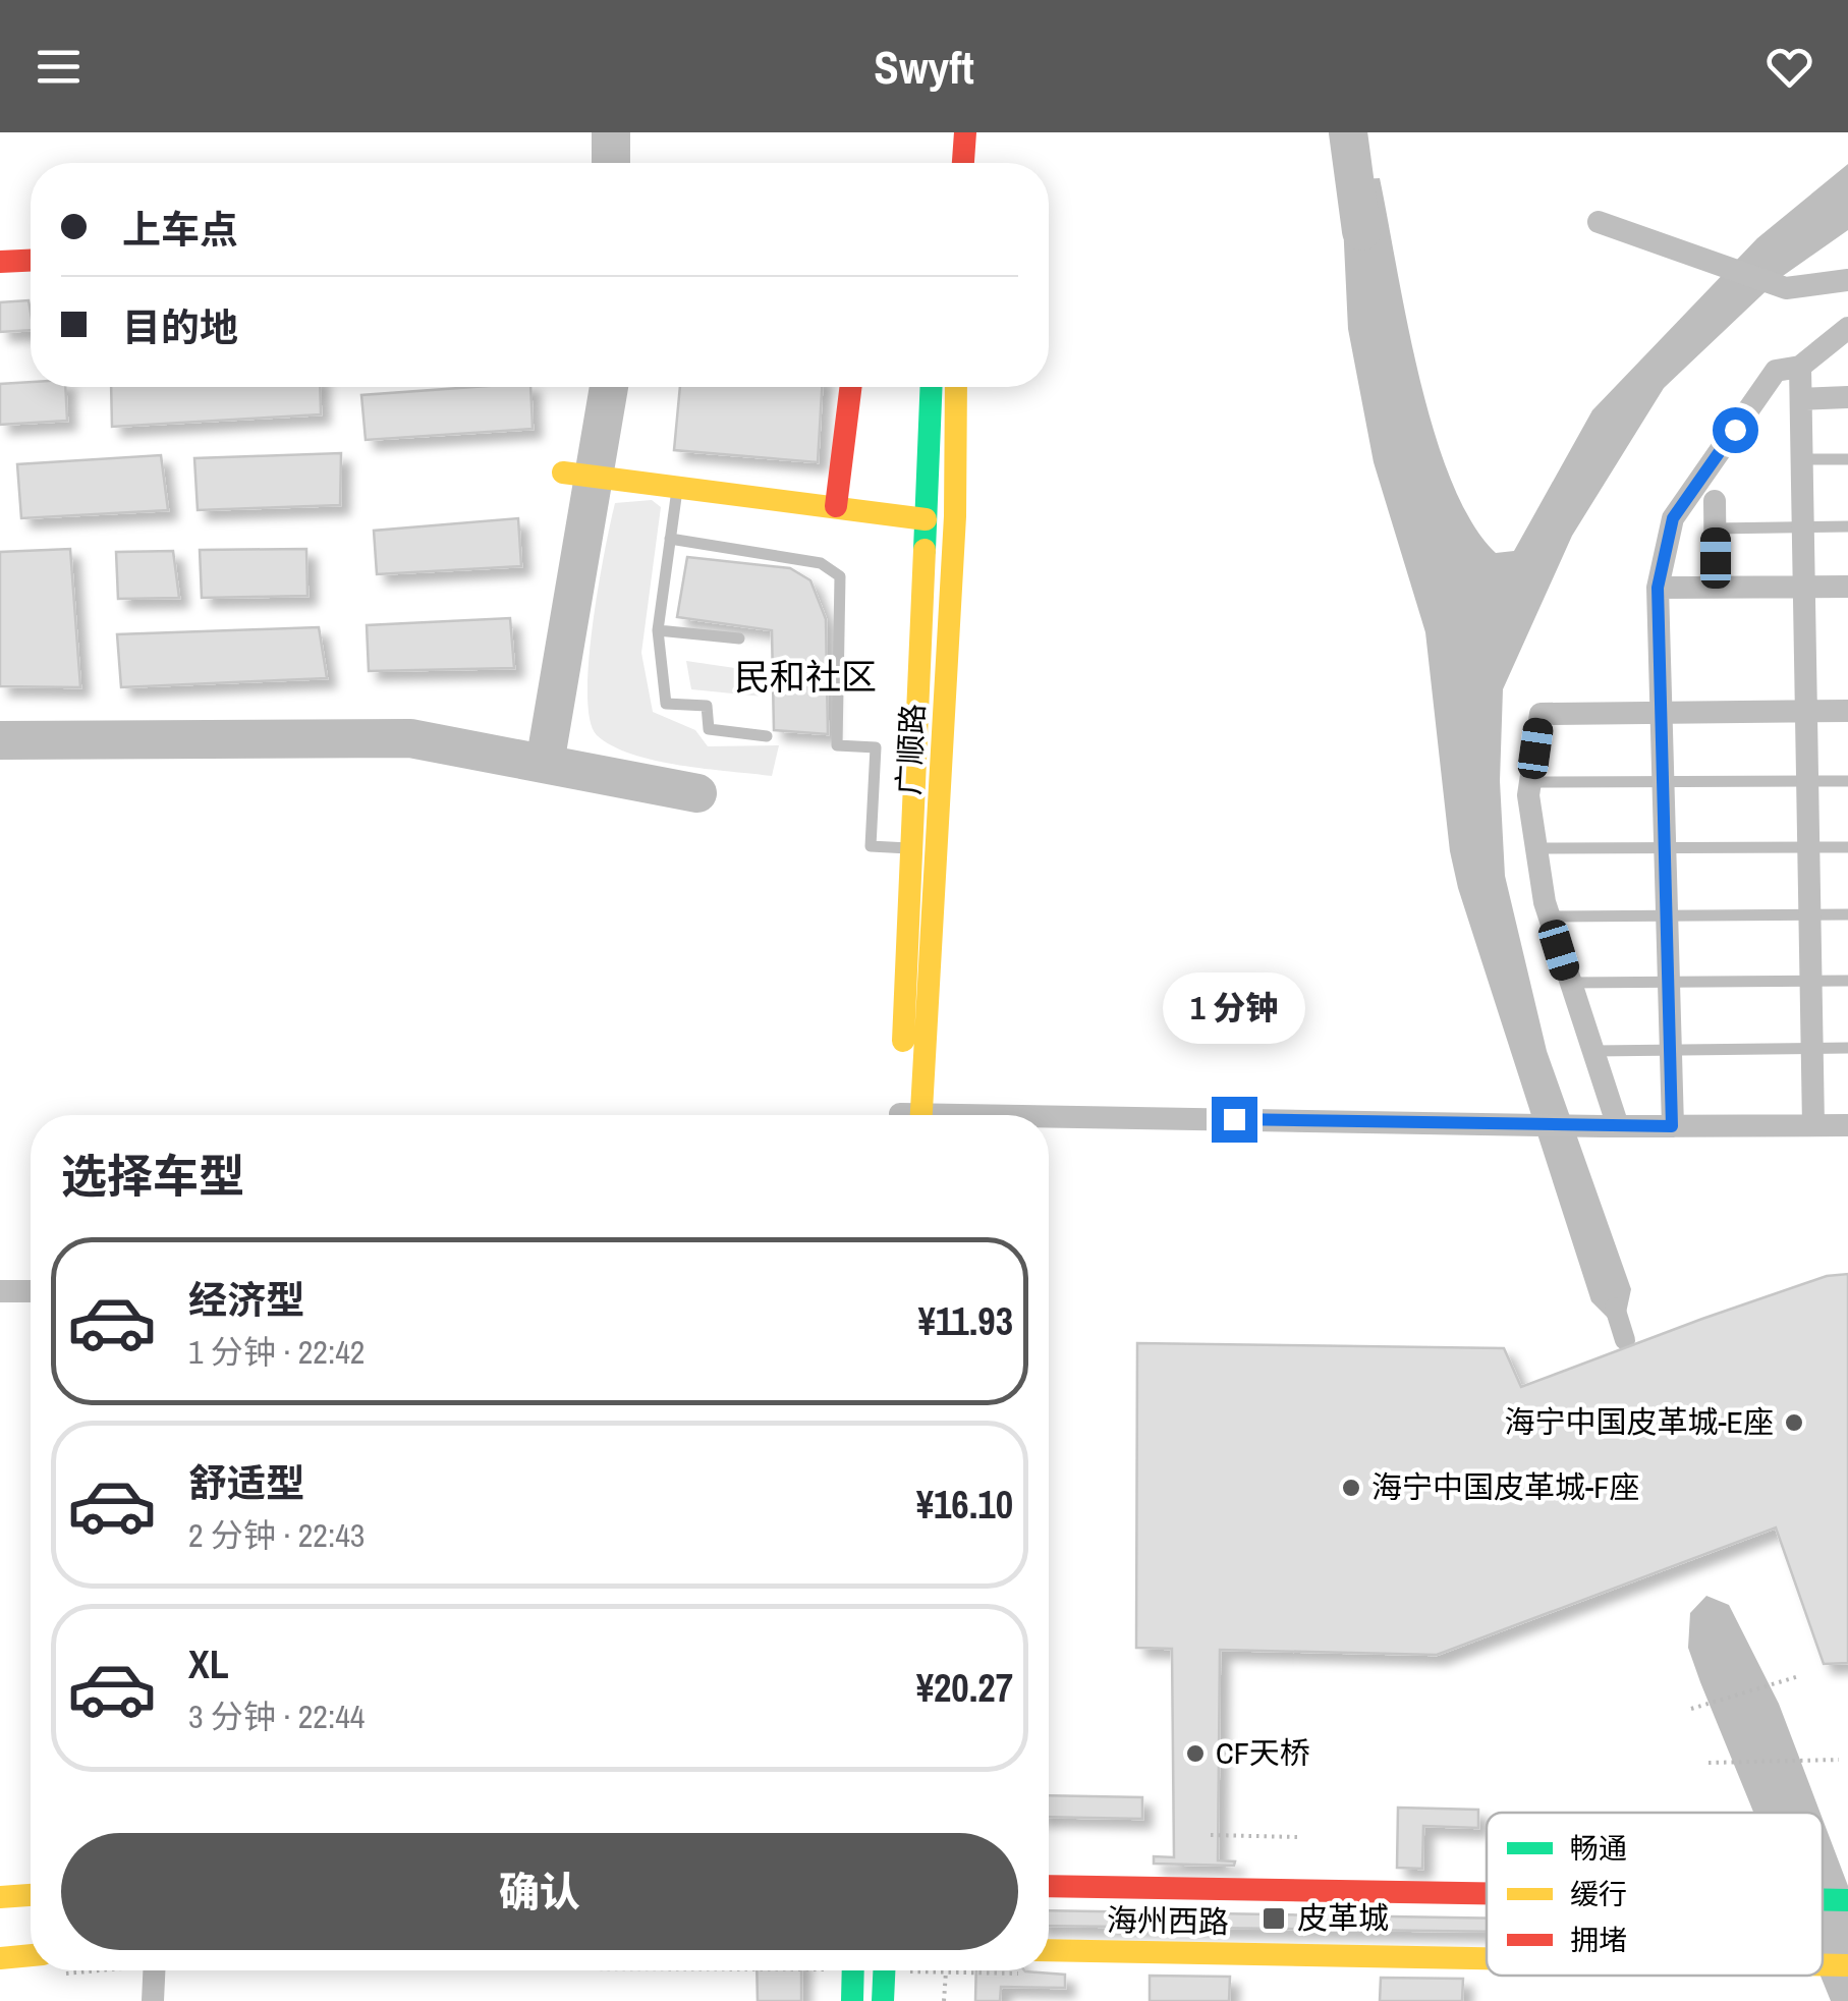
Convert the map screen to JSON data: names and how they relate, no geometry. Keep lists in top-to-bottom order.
{
  "streets": {
    "main road": ["广顺路", "海州西路"]
  },
  "districts": ["民和社区"],
  "places": {
    "other": ["海宁中国皮革城-E座", "海宁中国皮革城-F座", "CF天桥"],
    "transit": ["皮革城"]
  },
  "legend": ["畅通", "缓行", "拥堵"],
  "page": {
    "header": "Swyft",
    "banner": ["上车点", "目的地"],
    "bubble": "1 分钟",
    "heading": "选择车型",
    "list": [
      {
        "name": "经济型",
        "note": "1 分钟 · 22:42",
        "value": "¥11.93"
      },
      {
        "name": "舒适型",
        "note": "2 分钟 · 22:43",
        "value": "¥16.10"
      },
      {
        "name": "XL",
        "note": "3 分钟 · 22:44",
        "value": "¥20.27"
      }
    ],
    "buttons": "确认"
  }
}
